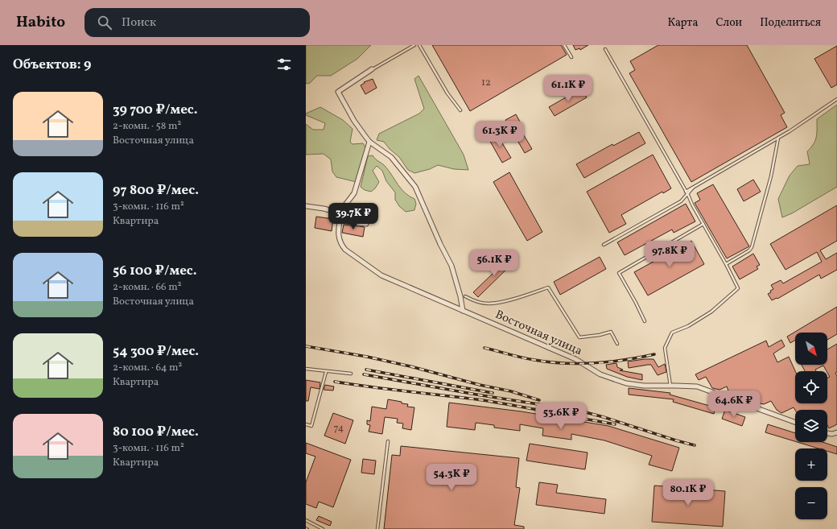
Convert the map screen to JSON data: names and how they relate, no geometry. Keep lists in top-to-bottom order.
{
  "streets": {
    "street": ["Восточная улица"]
  },
  "house_numbers": ["12", "74"],
  "north": "bottom right",
  "page": {
    "header": "Habito",
    "search": "Поиск",
    "nav": ["Карта", "Слои", "Поделиться"],
    "heading": "Объектов: 9",
    "price": [
      "61.1K ₽",
      "61.3K ₽",
      "39.7K ₽",
      "97.8K ₽",
      "56.1K ₽",
      "64.6K ₽",
      "53.6K ₽",
      "54.3K ₽",
      "80.1K ₽"
    ],
    "list": [
      {
        "name": "39 700 ₽/мес.",
        "note": "2-комн. · 58 m² · Восточная улица"
      },
      {
        "name": "97 800 ₽/мес.",
        "note": "3-комн. · 116 m² · Квартира"
      },
      {
        "name": "56 100 ₽/мес.",
        "note": "2-комн. · 66 m² · Восточная улица"
      },
      {
        "name": "54 300 ₽/мес.",
        "note": "2-комн. · 64 m² · Квартира"
      },
      {
        "name": "80 100 ₽/мес.",
        "note": "3-комн. · 116 m² · Квартира"
      }
    ],
    "map_buttons": ["+", "−"]
  }
}
